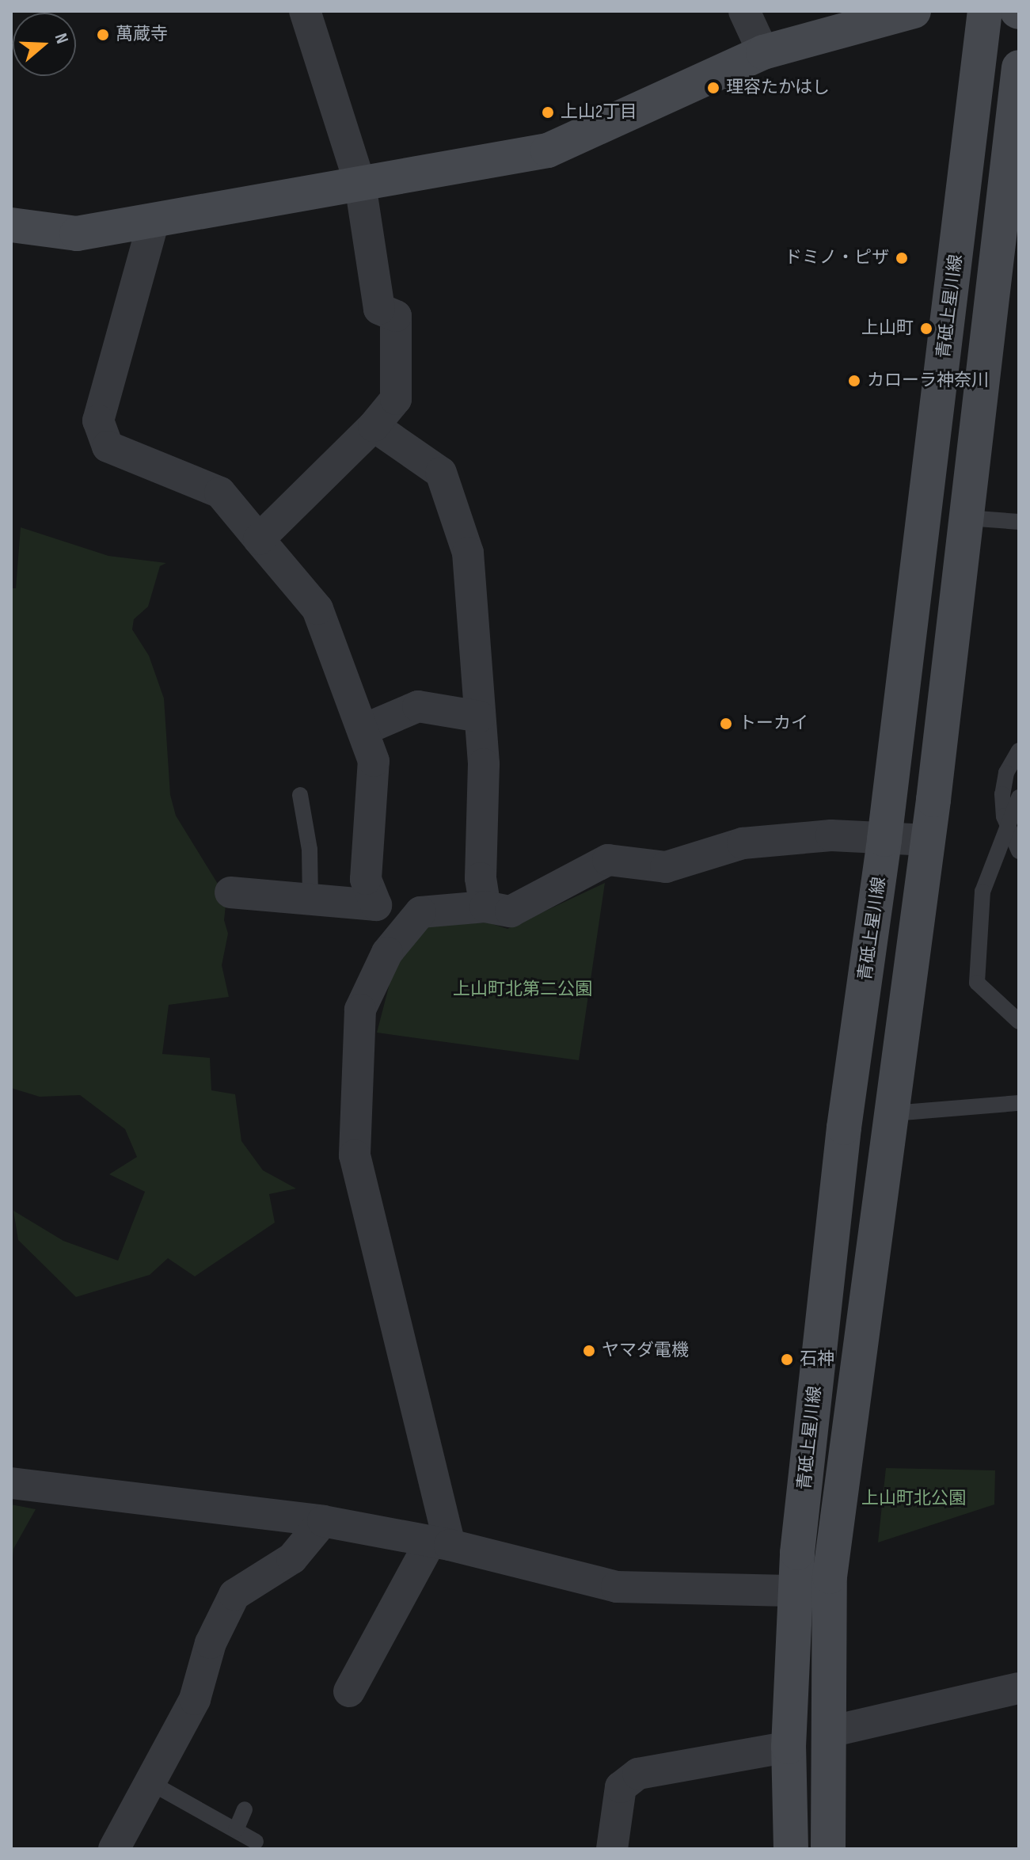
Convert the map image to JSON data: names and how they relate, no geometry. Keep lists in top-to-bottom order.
{
  "streets": {
    "main road": ["青砥上星川線"]
  },
  "parks": ["上山町北第二公園", "上山町北公園"],
  "places": [
    "萬蔵寺",
    "理容たかはし",
    "上山2丁目",
    "ドミノ・ピザ",
    "上山町",
    "カローラ神奈川",
    "トーカイ",
    "ヤマダ電機",
    "石神"
  ],
  "north": "right"
}
